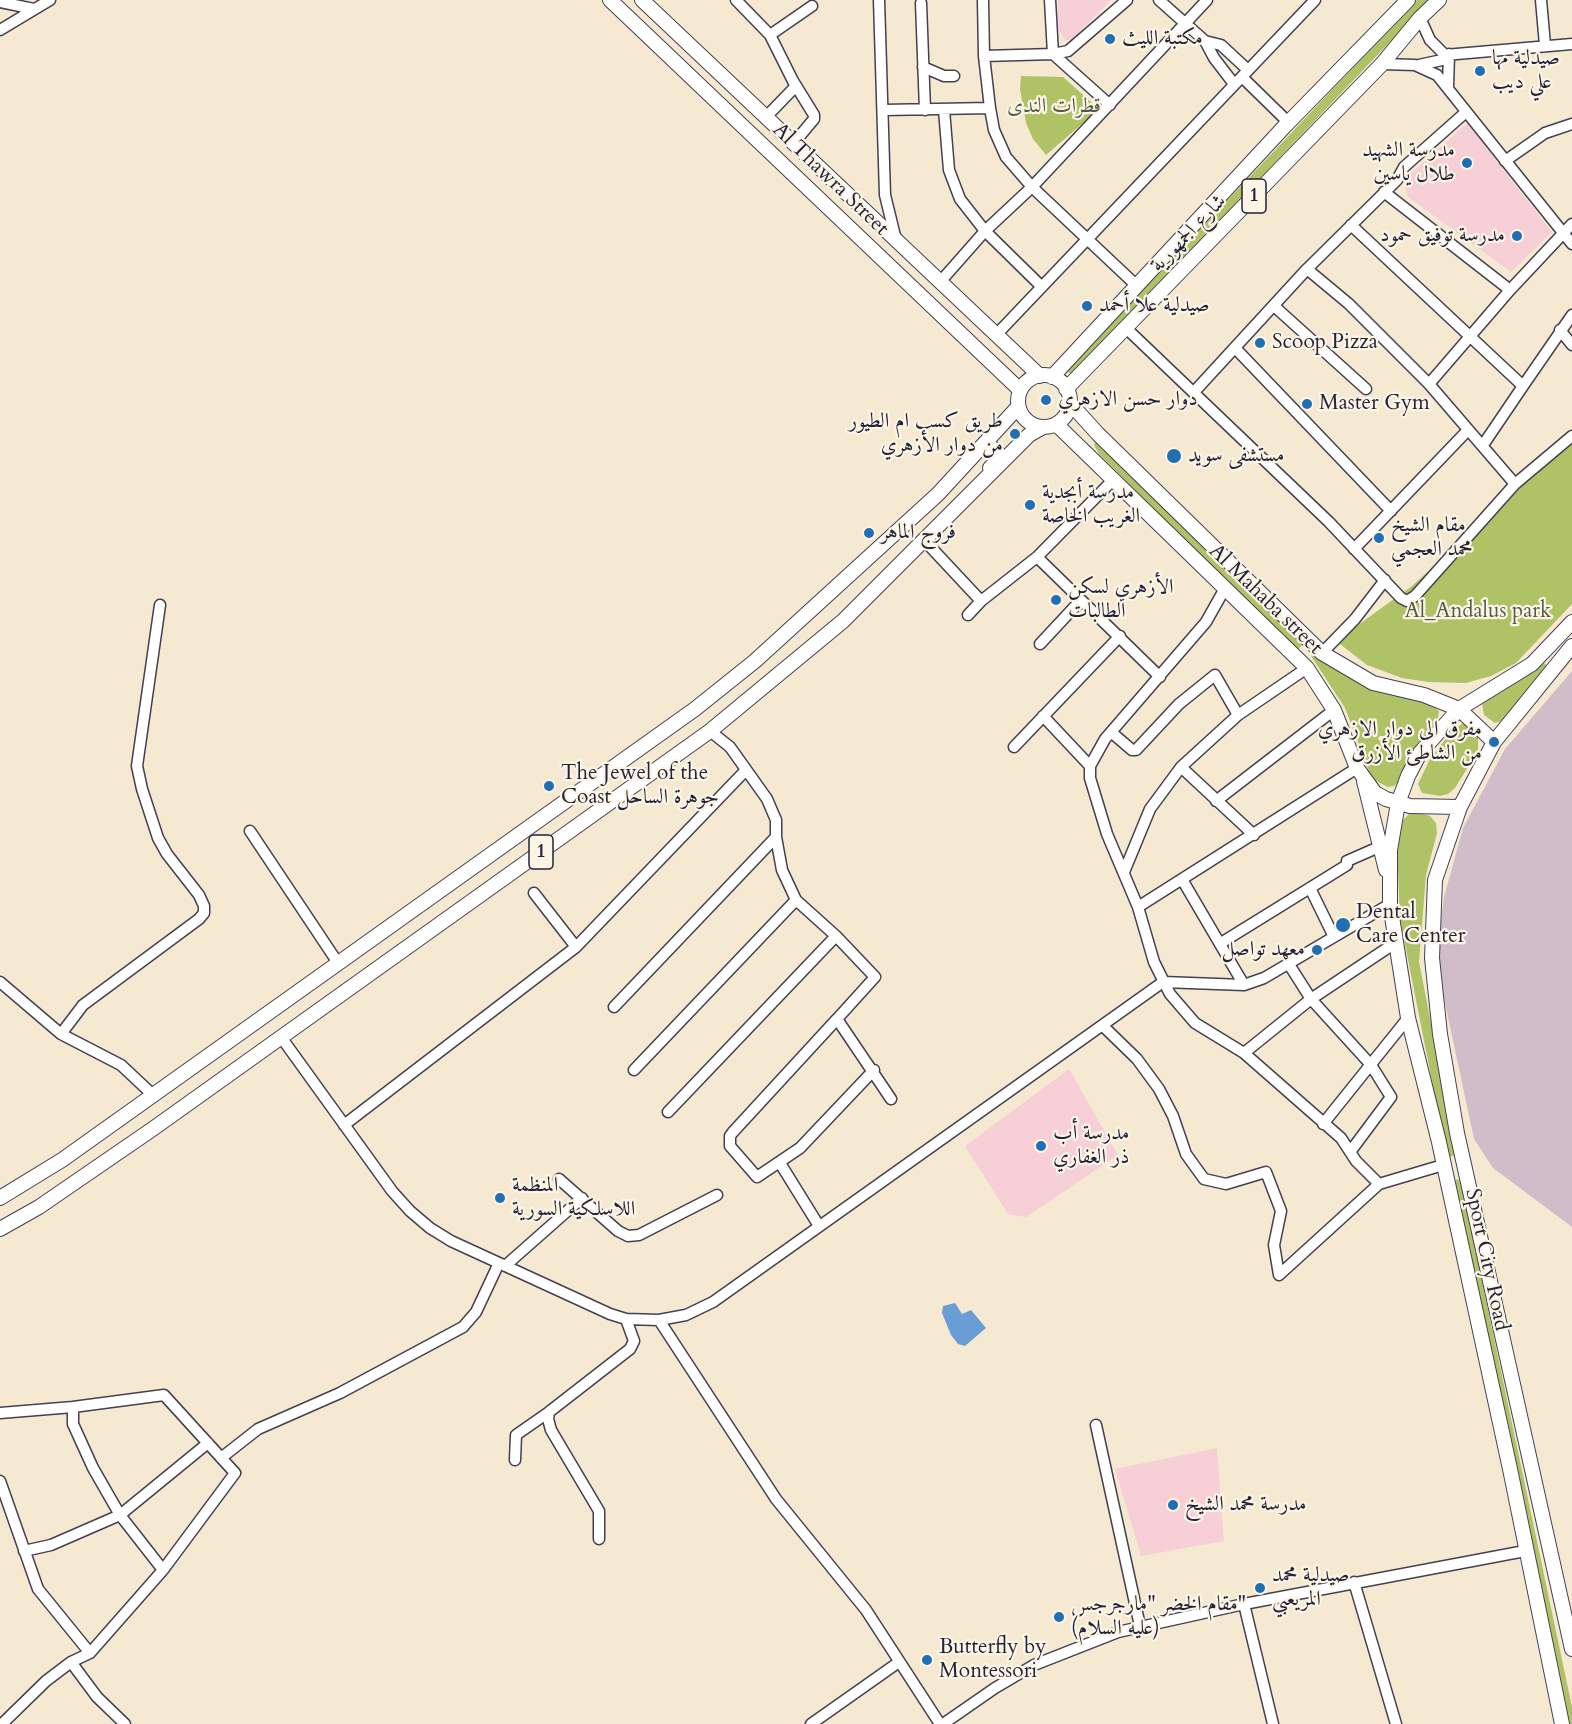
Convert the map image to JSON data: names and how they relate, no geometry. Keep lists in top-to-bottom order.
{
  "streets": {
    "main road": [
      "Al Thawra Street",
      "1",
      "شارع الجمهورية",
      "Al Mahaba street",
      "Sport City Road"
    ]
  },
  "crossings": [
    ["Al Thawra Street", "1"],
    ["Al Thawra Street", "شارع الجمهورية"],
    ["Al Thawra Street", "Al Mahaba street"],
    ["1", "شارع الجمهورية"],
    ["1", "Al Mahaba street"],
    ["شارع الجمهورية", "Al Mahaba street"],
    ["Al Mahaba street", "Sport City Road"]
  ],
  "parks": ["قطرات الندى", "Al_Andalus park"],
  "places": [
    "مكتبة الليث",
    "صيدلية مها علي ديب",
    "مدرسة الشهيد طلال ياسين",
    "مدرسة توفيق حمود",
    "صيدلية علا أحمد",
    "Scoop Pizza",
    "دوار حسن الازهري",
    "Master Gym",
    "طريق كسب ام الطيور من دوار الأزهري",
    "مستشفى سويد",
    "مدرسة أبجدية الغريب الخاصة",
    "فروج الماهر",
    "مقام الشيخ محمد العجمي",
    "الأزهري لسكن الطالبات",
    "مفرق الى دوار الازهري من الشاطئ الأزرق",
    "The Jewel of the Coast جوهرة الساحل",
    "Dental Care Center",
    "معهد تواصل",
    "مدرسة أب ذر الغفاري",
    "المنظمة اللاسلكية السورية",
    "مدرسة محمد الشيخ",
    "صيدلية محمد المريعبي",
    "مقام الخضر \"مارجرجس\" (عليه السلام)",
    "Butterfly by Montessori"
  ]
}
